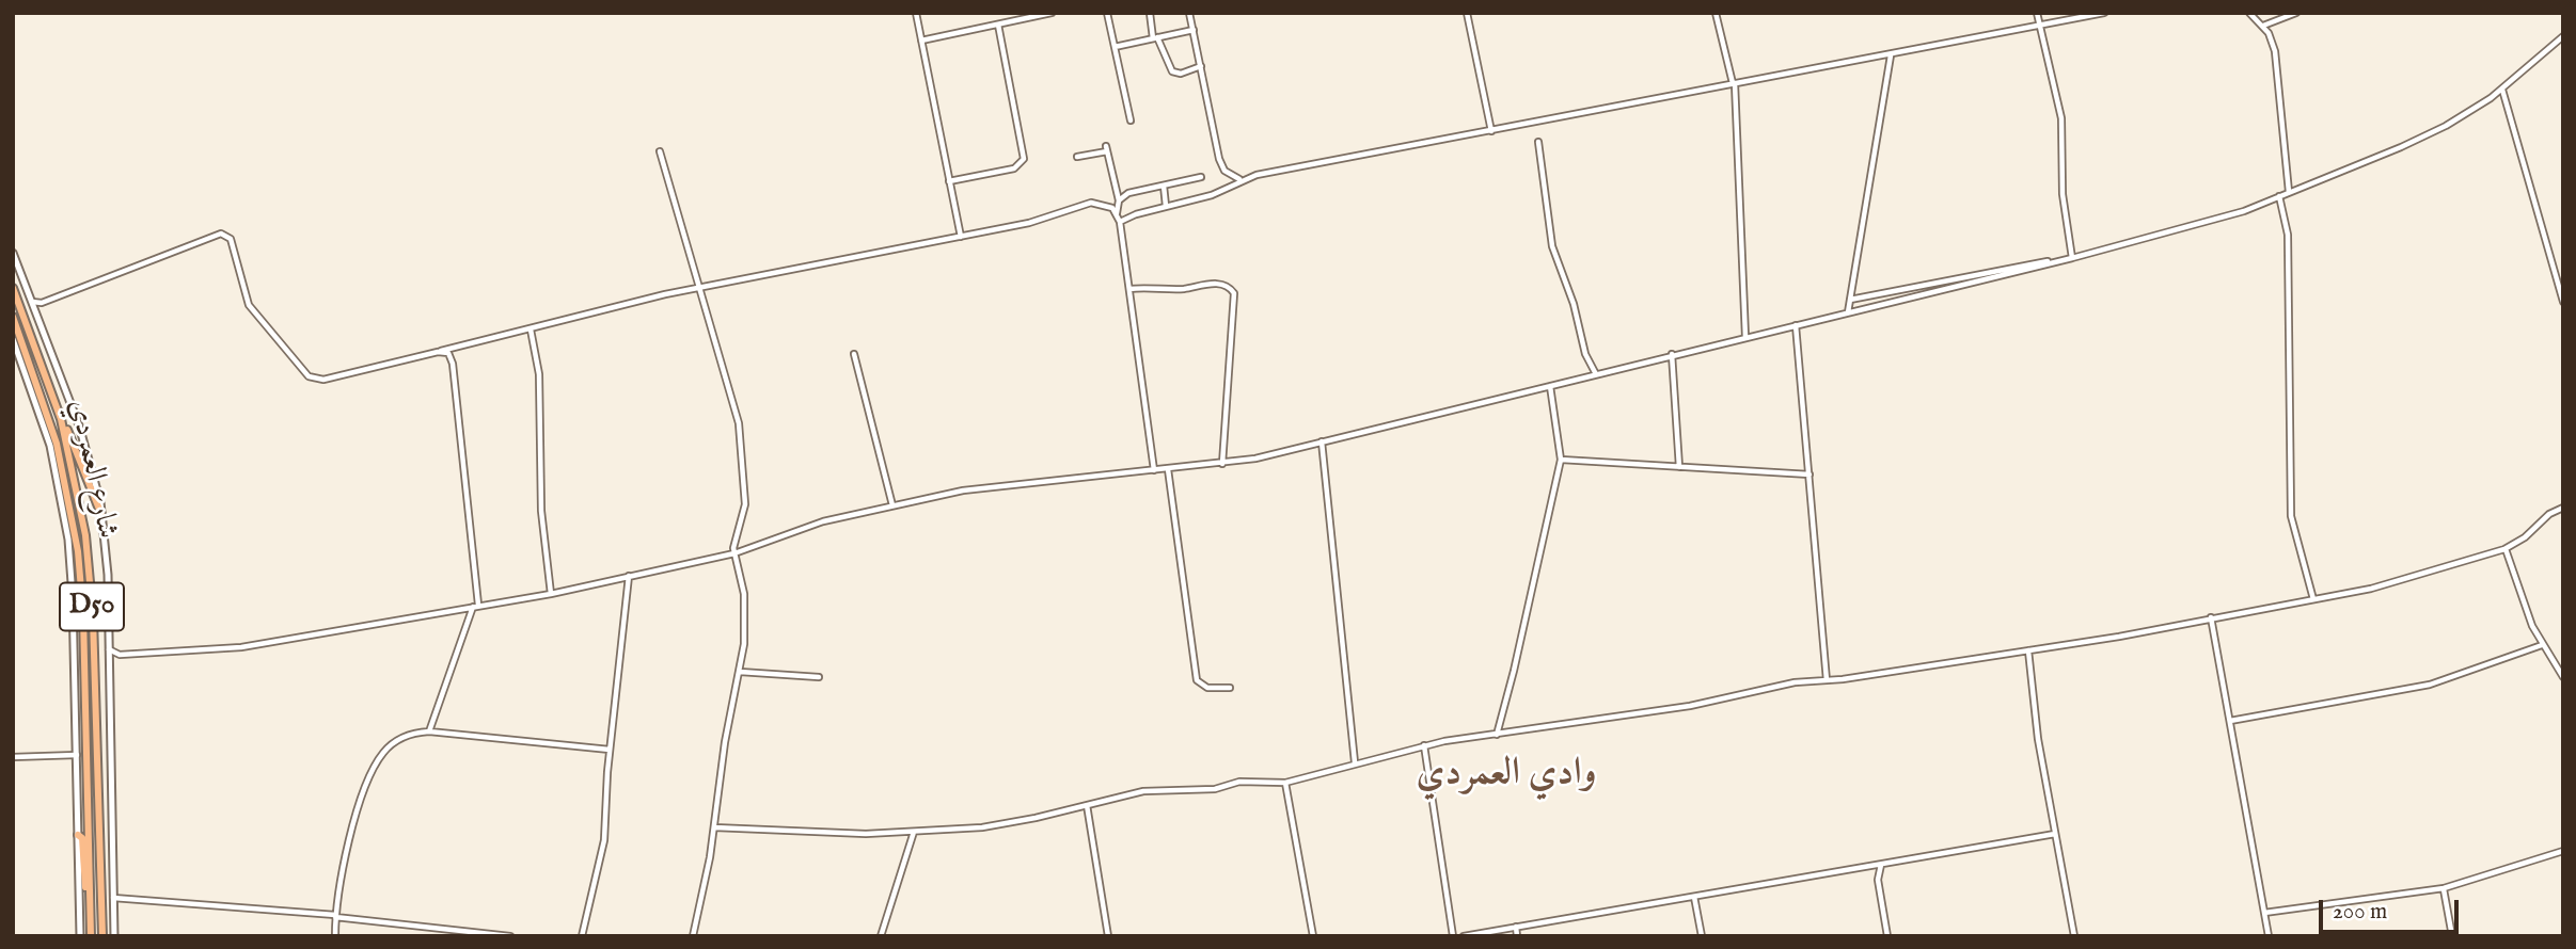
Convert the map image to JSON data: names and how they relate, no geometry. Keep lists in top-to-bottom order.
{
  "streets": {
    "main road": ["شارع العمردي", "D50"]
  },
  "districts": ["وادي العمردي"],
  "scale_bar": "200 m"
}
